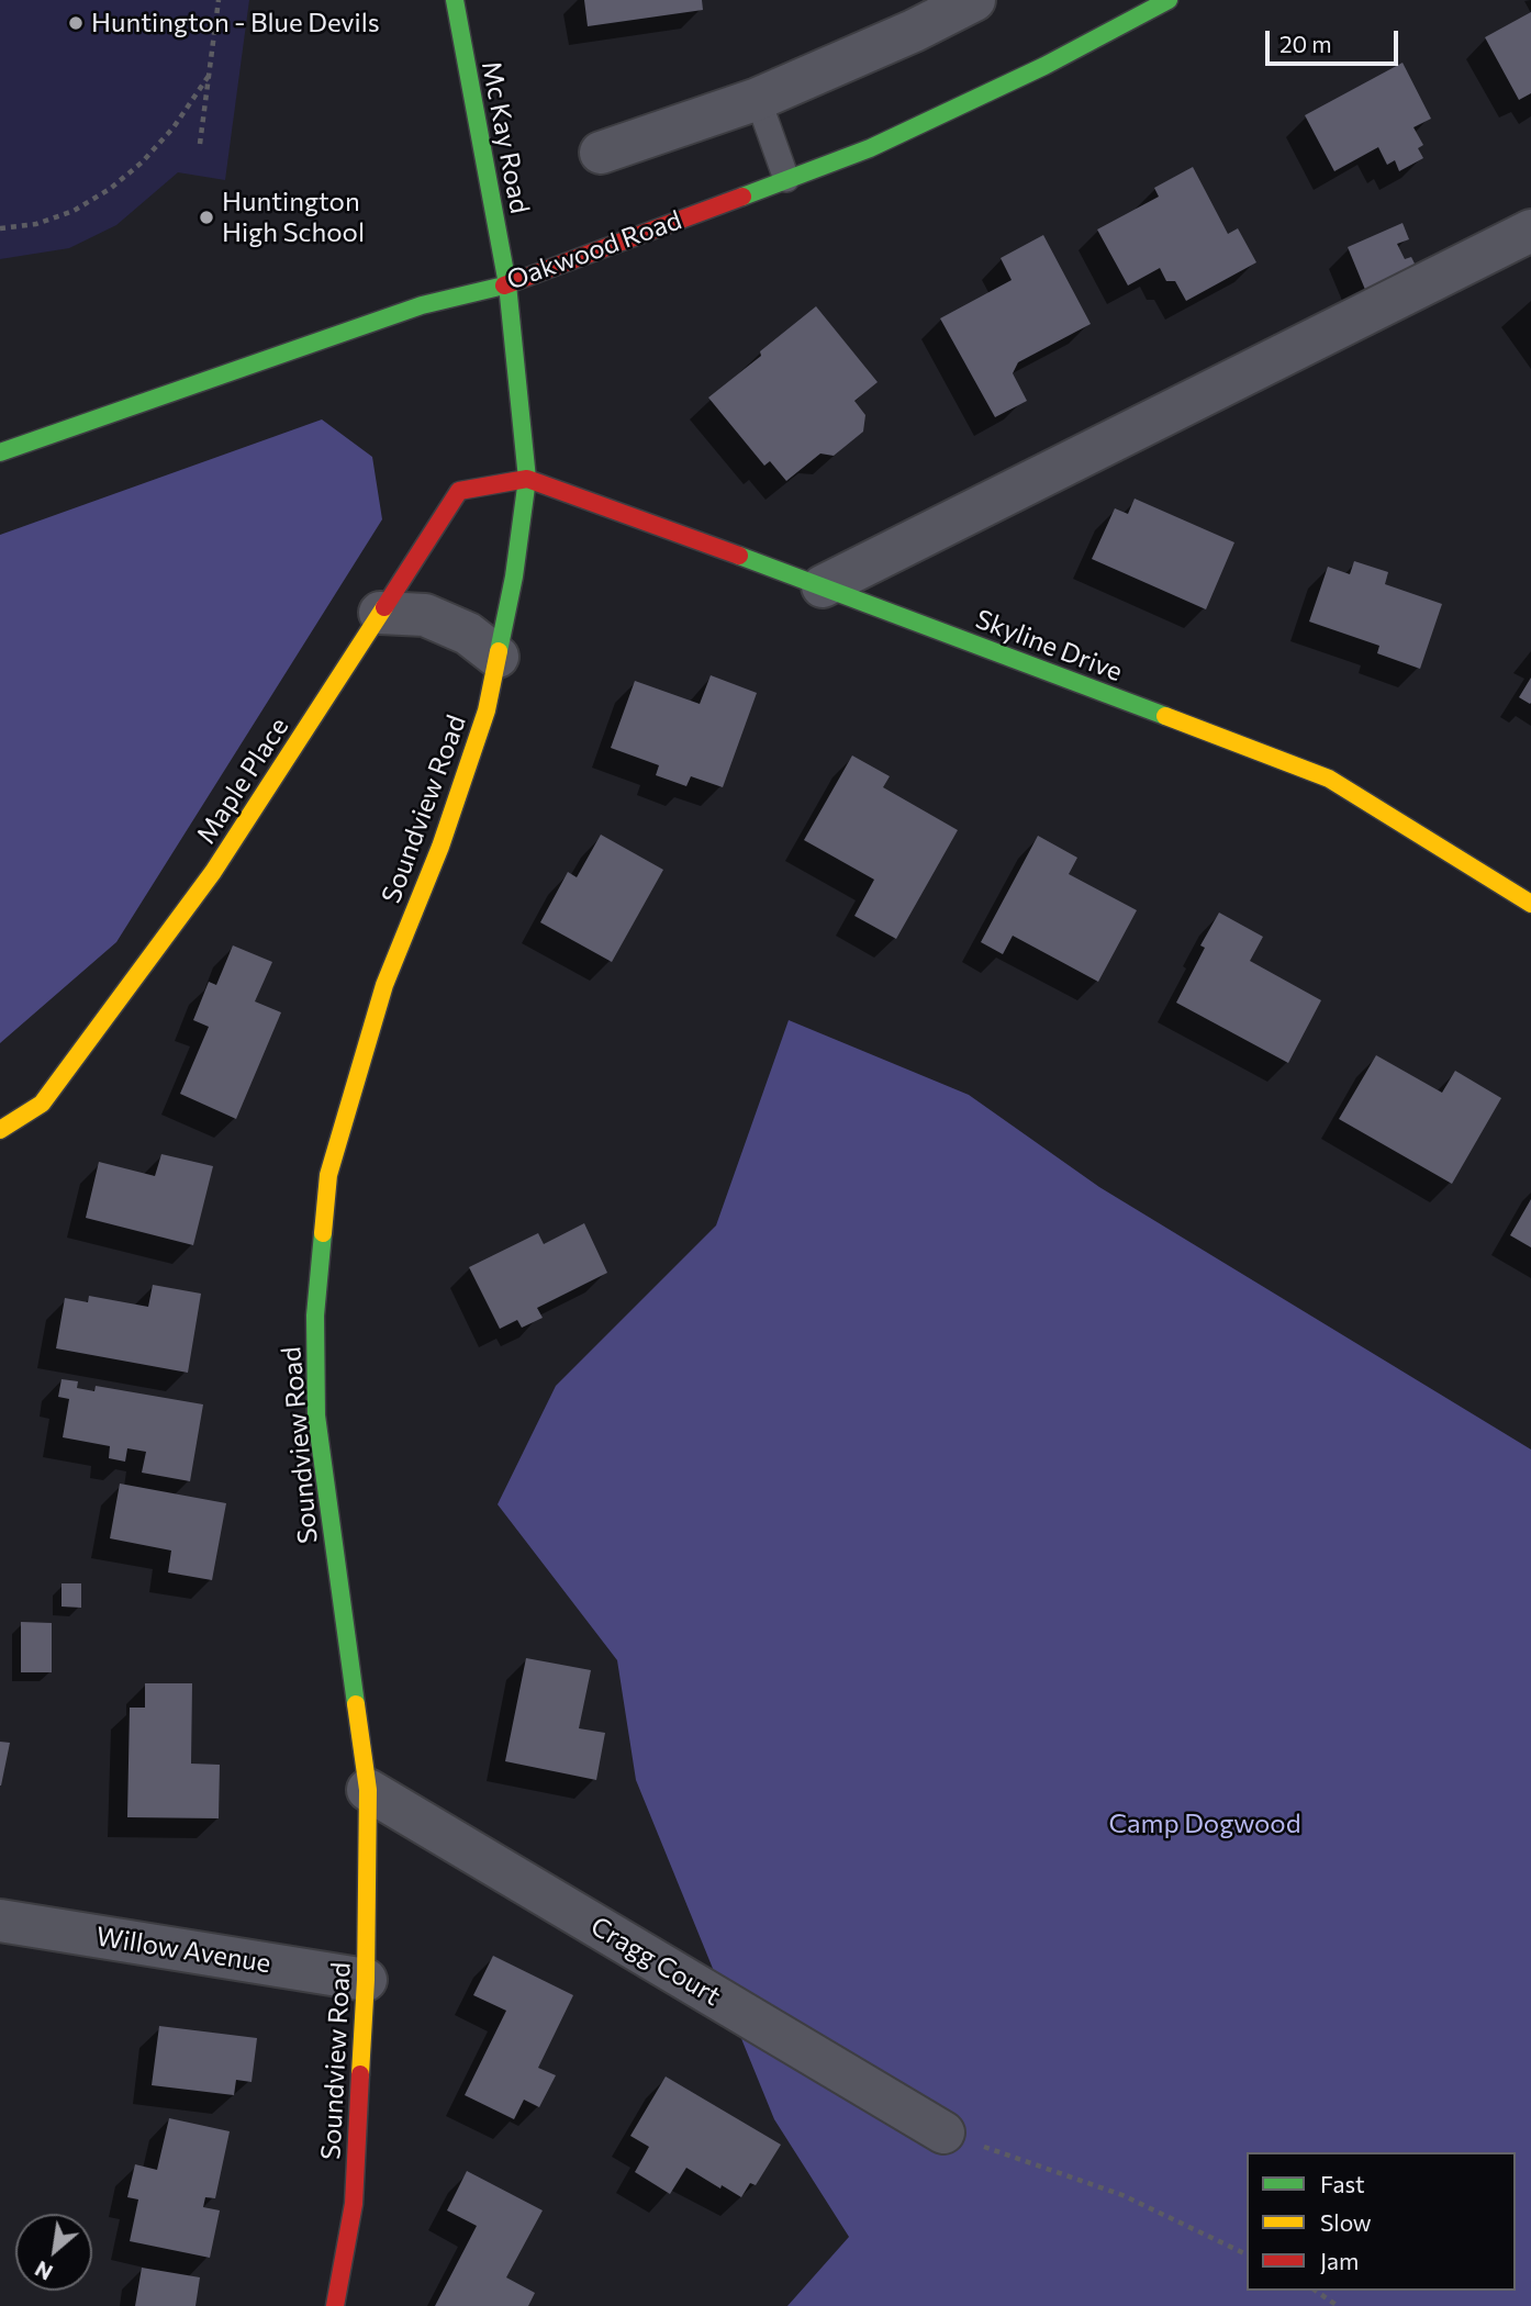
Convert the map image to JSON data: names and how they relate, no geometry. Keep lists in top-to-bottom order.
{
  "streets": {
    "street": [
      "Mc Kay Road",
      "Oakwood Road",
      "Skyline Drive",
      "Maple Place",
      "Soundview Road",
      "Willow Avenue",
      "Cragg Court"
    ]
  },
  "crossings": [
    ["Mc Kay Road", "Oakwood Road"],
    ["Mc Kay Road", "Soundview Road"],
    ["Oakwood Road", "Soundview Road"],
    ["Skyline Drive", "Maple Place"],
    ["Skyline Drive", "Soundview Road"],
    ["Maple Place", "Soundview Road"],
    ["Soundview Road", "Willow Avenue"],
    ["Soundview Road", "Cragg Court"]
  ],
  "parks": ["Camp Dogwood"],
  "places": ["Huntington - Blue Devils", "Huntington High School"],
  "legend": ["Fast", "Slow", "Jam"],
  "scale_bar": "20 m",
  "north": "bottom left"
}
